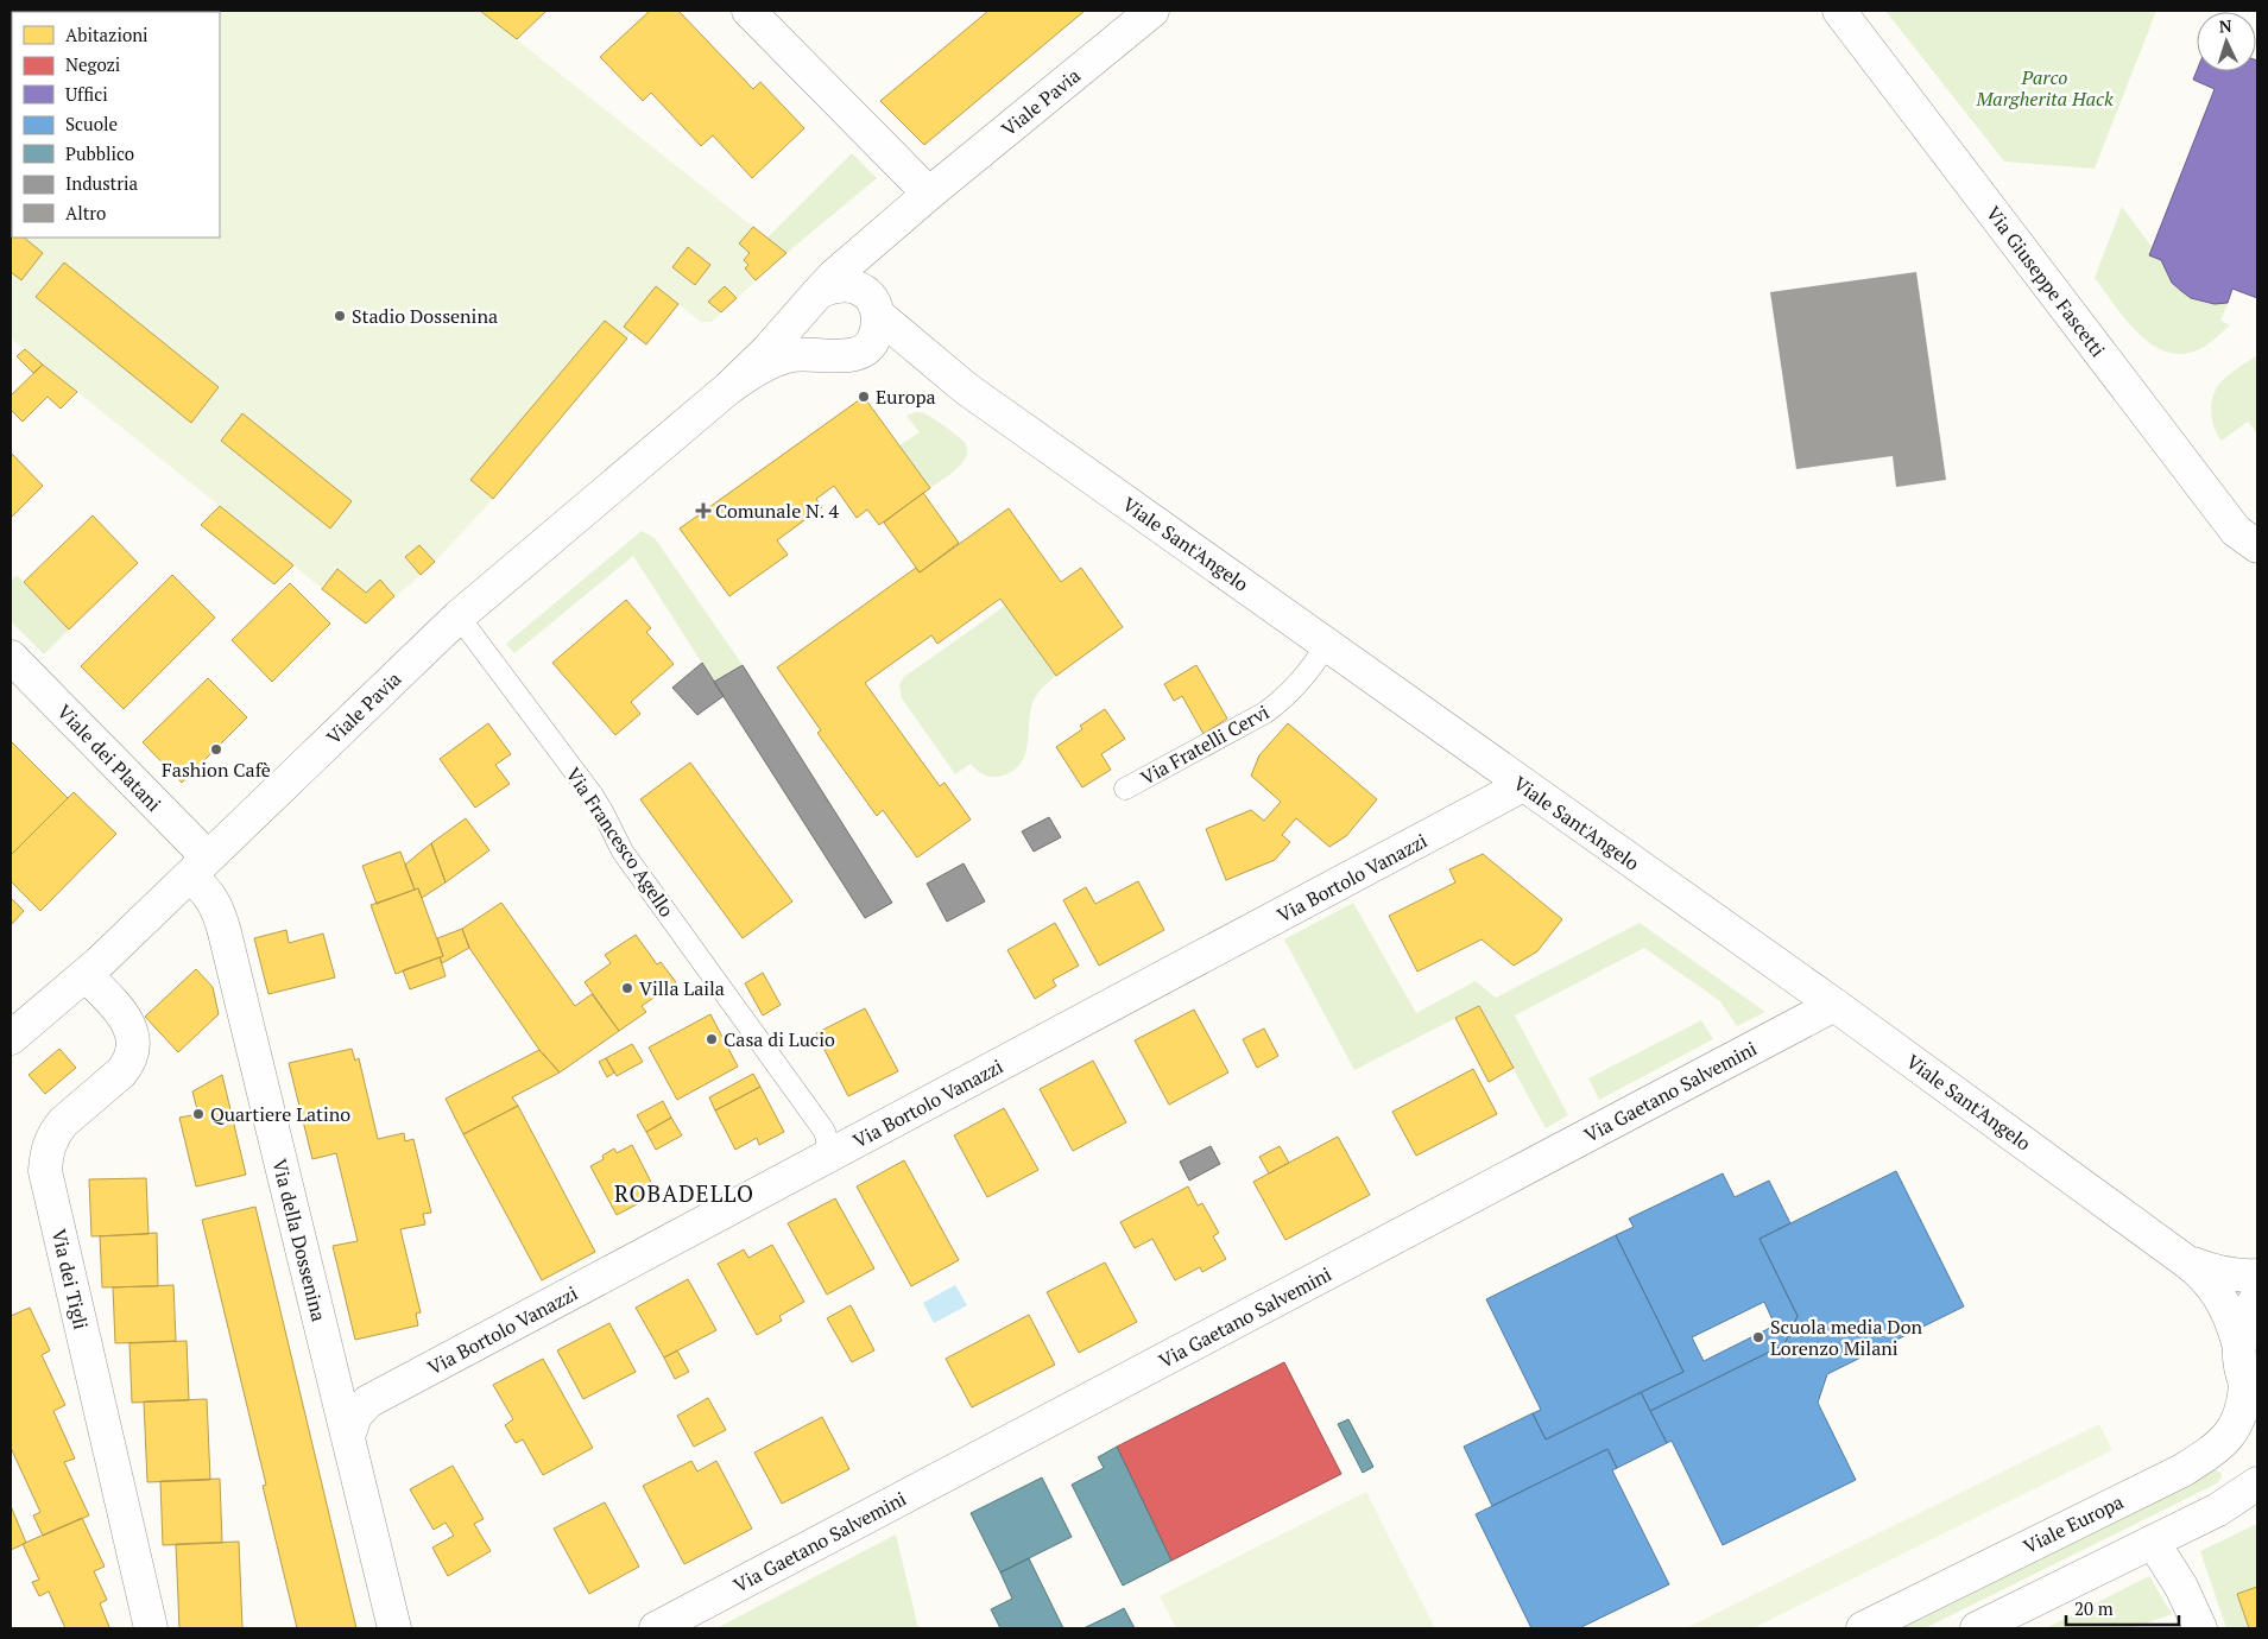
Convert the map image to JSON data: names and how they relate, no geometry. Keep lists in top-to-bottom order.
{
  "streets": {
    "street": [
      "Viale Pavia",
      "Via Giuseppe Fascetti",
      "Viale Sant'Angelo",
      "Viale dei Platani",
      "Via Bortolo Vanazzi",
      "Via Gaetano Salvemini",
      "Via della Dossenina",
      "Via dei Tigli",
      "Viale Europa"
    ],
    "lane": ["Via Fratelli Cervi", "Via Francesco Agello"]
  },
  "crossings": [
    ["Viale Pavia", "Viale dei Platani"],
    ["Viale Pavia", "Via Francesco Agello"],
    ["Viale Pavia", "Via della Dossenina"],
    ["Viale Pavia", "Via dei Tigli"],
    ["Viale Sant'Angelo", "Via Fratelli Cervi"],
    ["Viale Sant'Angelo", "Via Bortolo Vanazzi"],
    ["Viale Sant'Angelo", "Via Gaetano Salvemini"],
    ["Viale dei Platani", "Via della Dossenina"],
    ["Via Francesco Agello", "Via Bortolo Vanazzi"],
    ["Via Bortolo Vanazzi", "Via della Dossenina"]
  ],
  "districts": ["ROBADELLO"],
  "parks": ["Parco Margherita Hack"],
  "places": {
    "other": [
      "Stadio Dossenina",
      "Europa",
      "Fashion Cafè",
      "Villa Laila",
      "Casa di Lucio",
      "Quartiere Latino",
      "Scuola media Don Lorenzo Milani"
    ],
    "health": ["Comunale N. 4"]
  },
  "legend": [
    "Abitazioni",
    "Negozi",
    "Uffici",
    "Scuole",
    "Pubblico",
    "Industria",
    "Altro"
  ],
  "scale_bar": "20 m",
  "north": "top"
}
